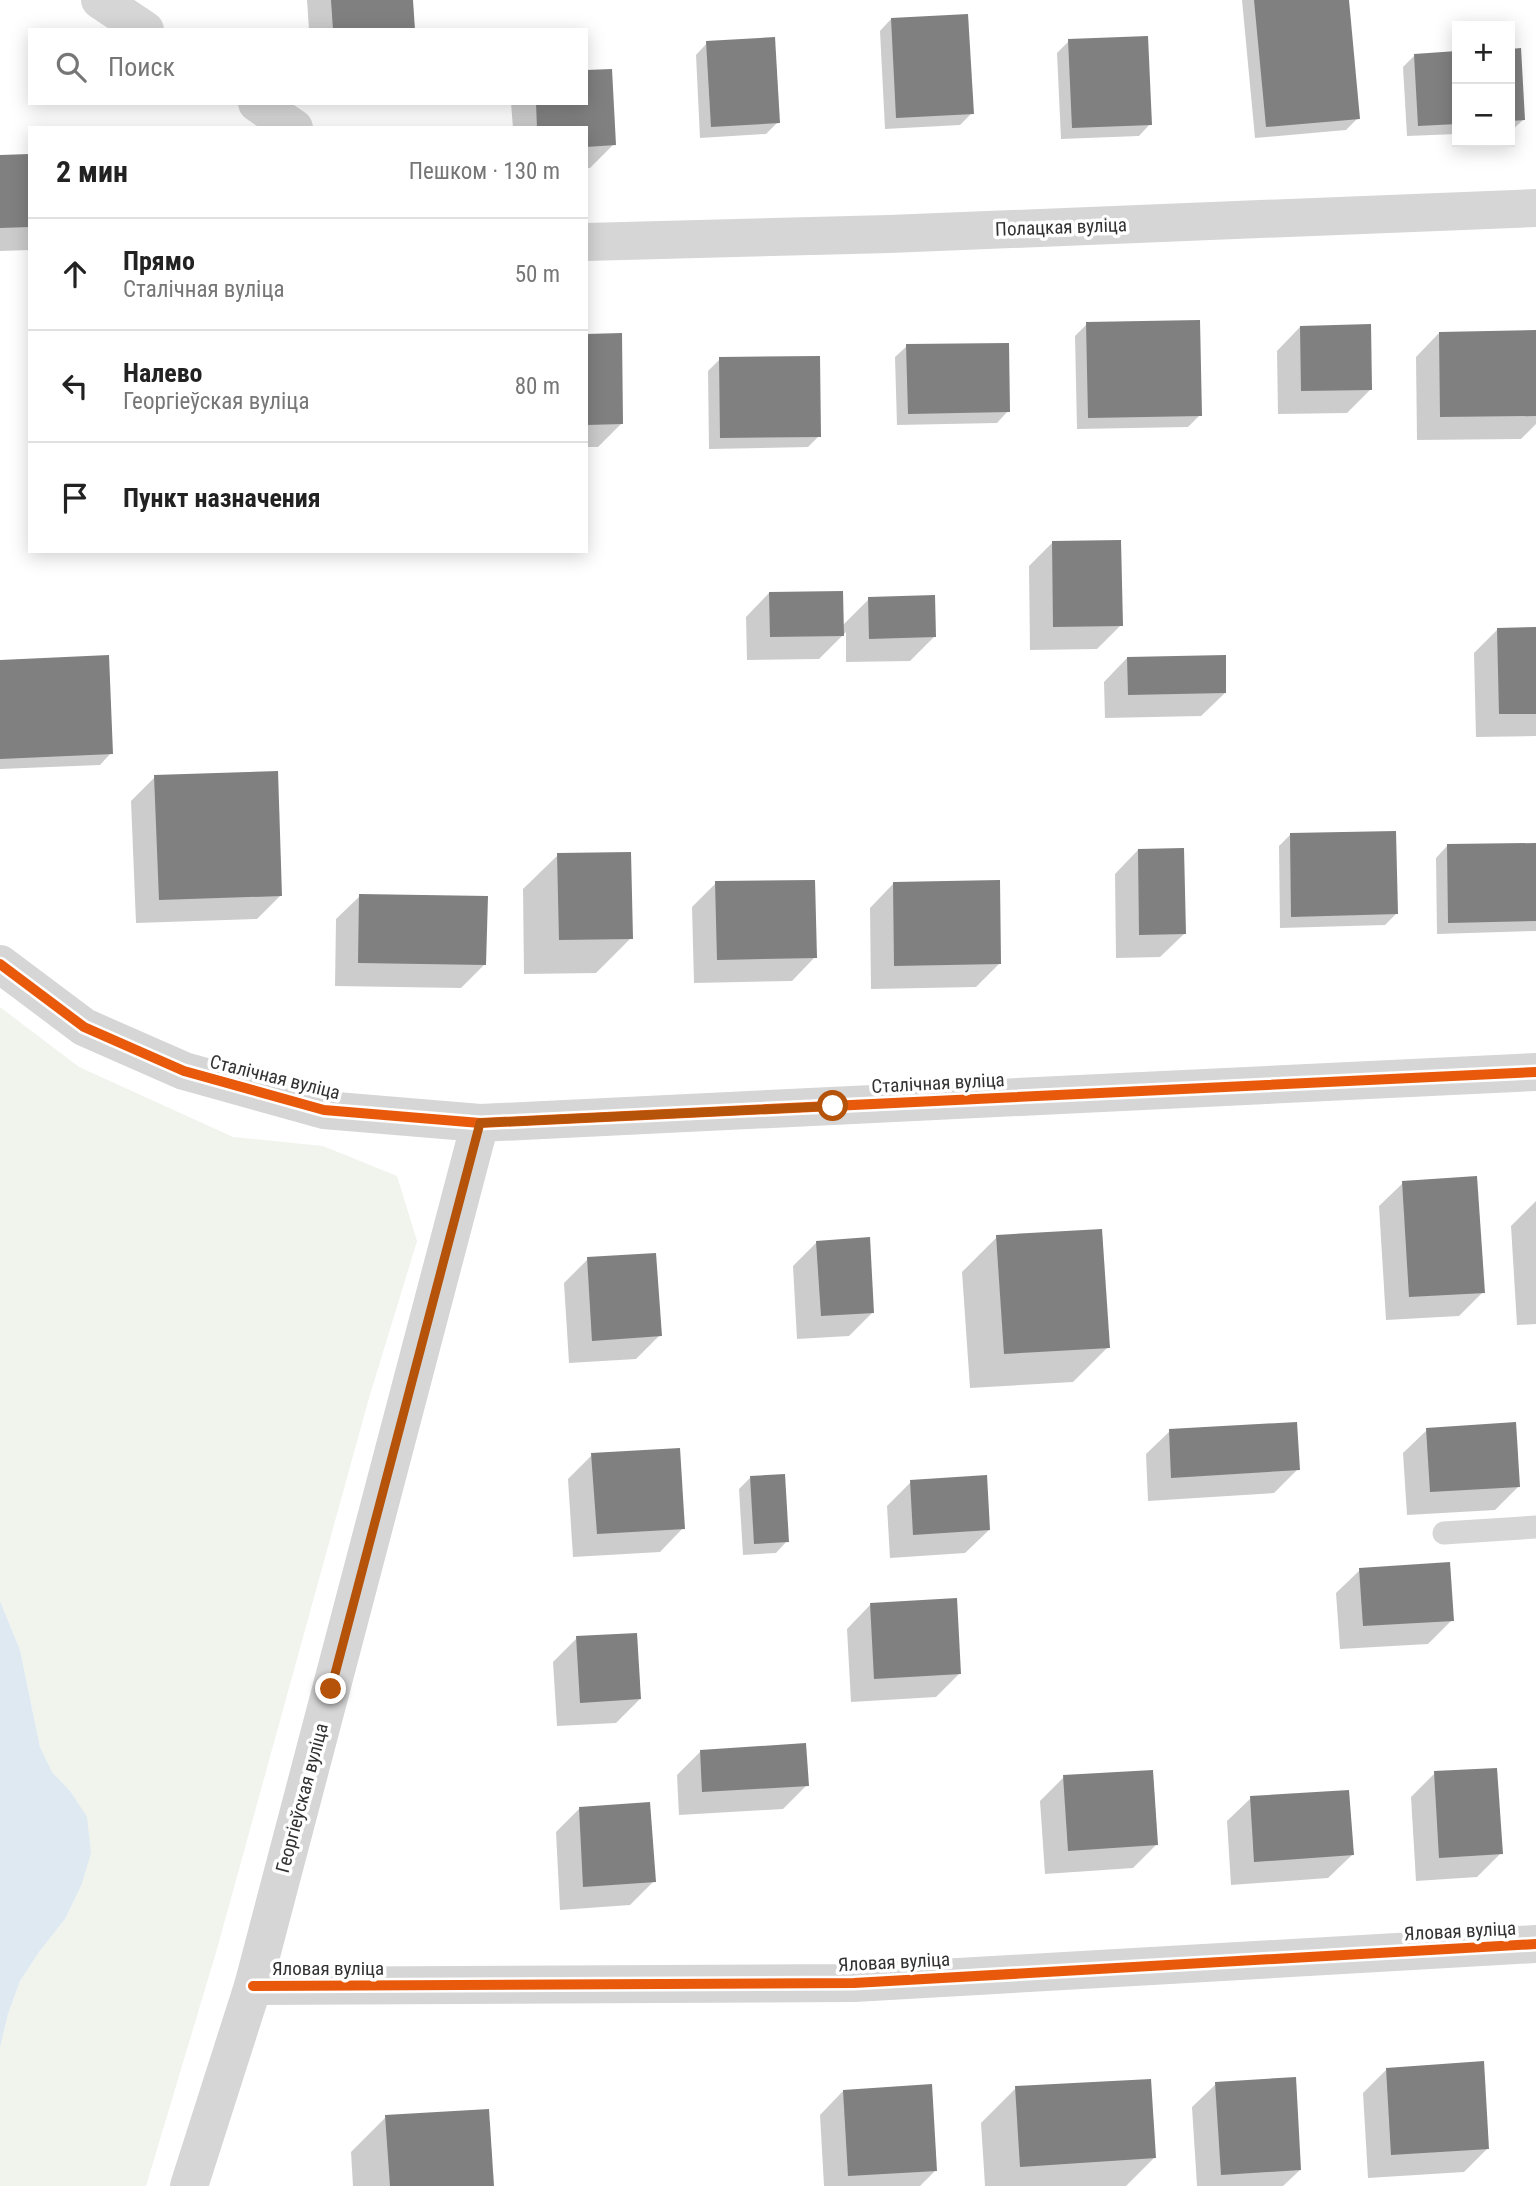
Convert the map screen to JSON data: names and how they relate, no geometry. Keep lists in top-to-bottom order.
{
  "streets": {
    "street": [
      "Полацкая вуліца",
      "Сталічная вуліца",
      "Георгіеўская вуліца",
      "Яловая вуліца"
    ]
  },
  "crossings": [
    ["Сталічная вуліца", "Георгіеўская вуліца"],
    ["Георгіеўская вуліца", "Яловая вуліца"]
  ],
  "page": {
    "map_buttons": ["+", "−"],
    "search": "Поиск",
    "heading": ["2 мин", "Пешком · 130 m"],
    "list": [
      ["Прямо", "Сталічная вуліца", "50 m"],
      ["Налево", "Георгіеўская вуліца", "80 m"],
      "Пункт назначения"
    ]
  }
}
